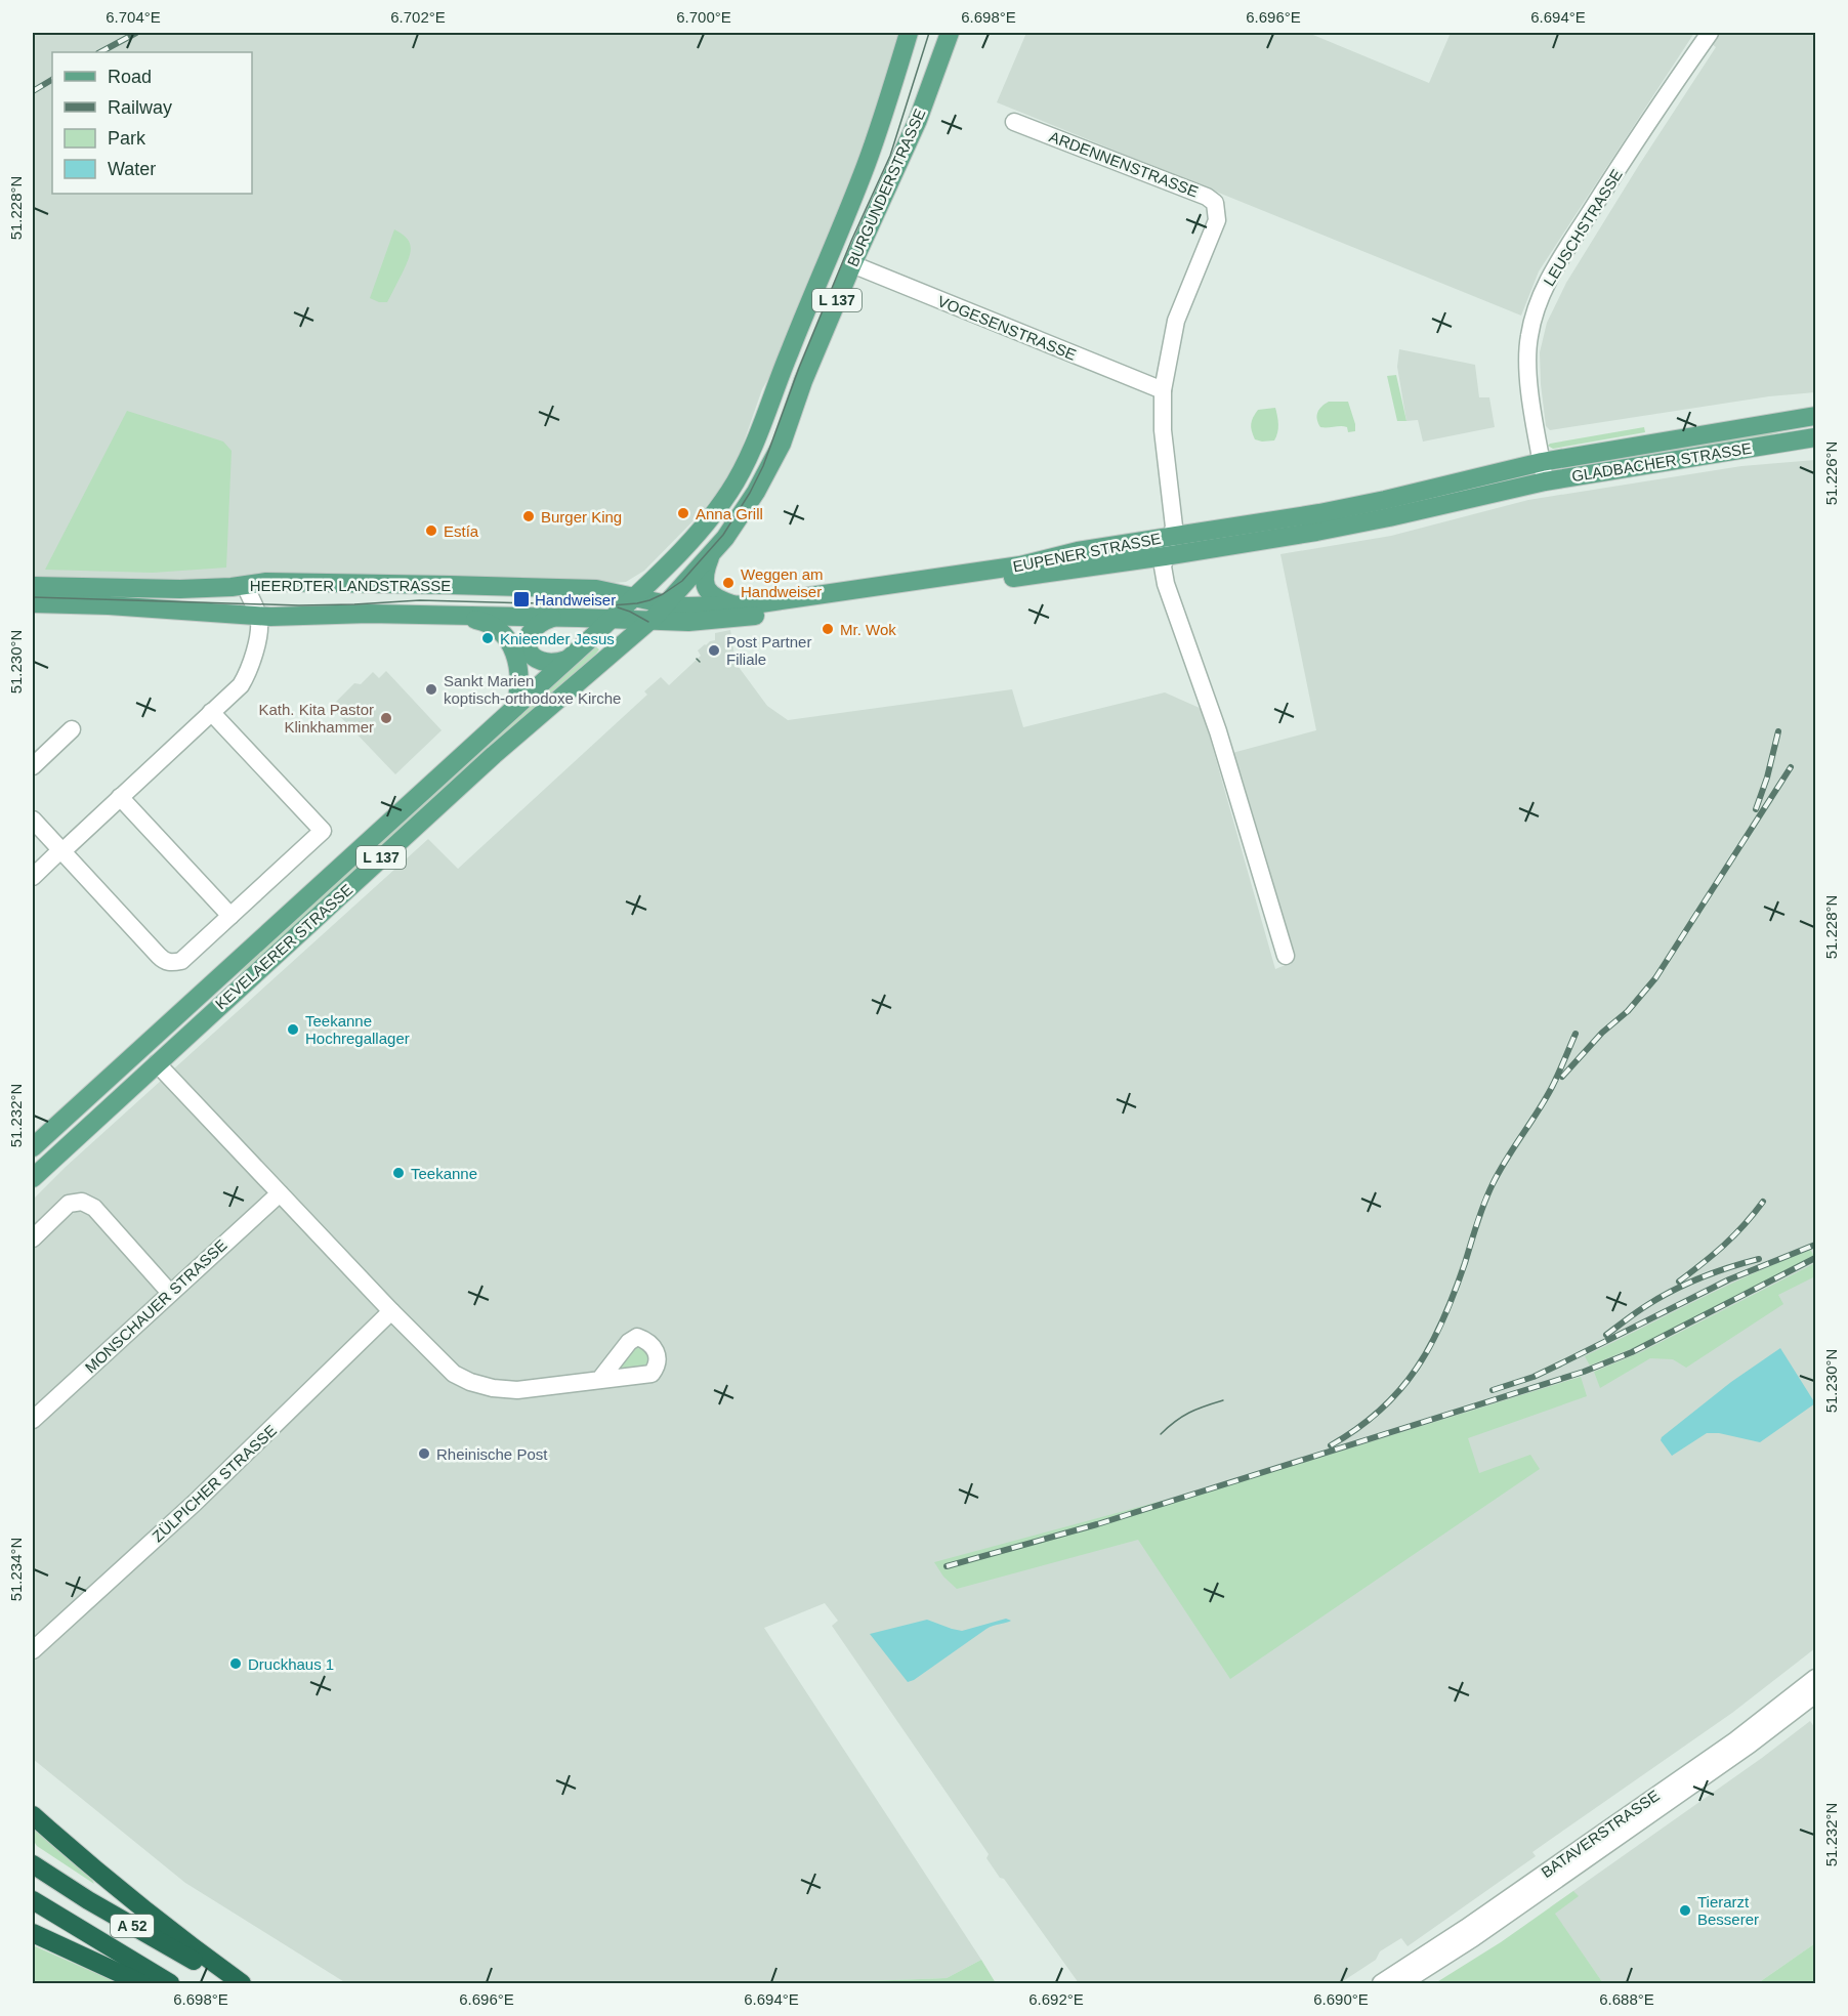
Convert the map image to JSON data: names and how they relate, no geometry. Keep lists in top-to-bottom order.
{
  "streets": {
    "highway": ["A 52"],
    "main road": [
      "BURGUNDERSTRASSE",
      "L 137",
      "GLADBACHER STRASSE",
      "EUPENER STRASSE",
      "HEERDTER LANDSTRASSE",
      "KEVELAERER STRASSE"
    ],
    "street": [
      "ARDENNENSTRASSE",
      "LEUSCHSTRASSE",
      "VOGESENSTRASSE",
      "MONSCHAUER STRASSE",
      "ZÜLPICHER STRASSE",
      "BATAVERSTRASSE"
    ]
  },
  "crossings": [
    ["ARDENNENSTRASSE", "VOGESENSTRASSE"],
    ["BURGUNDERSTRASSE", "L 137"],
    ["BURGUNDERSTRASSE", "VOGESENSTRASSE"],
    ["BURGUNDERSTRASSE", "EUPENER STRASSE"],
    ["BURGUNDERSTRASSE", "HEERDTER LANDSTRASSE"],
    ["BURGUNDERSTRASSE", "KEVELAERER STRASSE"],
    ["LEUSCHSTRASSE", "GLADBACHER STRASSE"],
    ["L 137", "EUPENER STRASSE"],
    ["GLADBACHER STRASSE", "EUPENER STRASSE"],
    ["EUPENER STRASSE", "HEERDTER LANDSTRASSE"],
    ["EUPENER STRASSE", "KEVELAERER STRASSE"],
    ["HEERDTER LANDSTRASSE", "KEVELAERER STRASSE"]
  ],
  "places": {
    "other": [
      "Anna Grill",
      "Burger King",
      "Estía",
      "Weggen am Handweiser",
      "Mr. Wok",
      "Knieender Jesus",
      "Post Partner Filiale",
      "Sankt Marien koptisch-orthodoxe Kirche",
      "Kath. Kita Pastor Klinkhammer",
      "Teekanne Hochregallager",
      "Teekanne",
      "Rheinische Post",
      "Druckhaus 1",
      "Tierarzt Besserer"
    ],
    "transit": ["Handweiser"]
  },
  "legend": [
    "Road",
    "Railway",
    "Park",
    "Water"
  ],
  "coordinates": [
    "6.704°E",
    "6.702°E",
    "6.700°E",
    "6.698°E",
    "6.696°E",
    "6.694°E",
    "51.228°N",
    "51.226°N",
    "51.230°N",
    "51.232°N",
    "51.234°N",
    "6.692°E",
    "6.690°E",
    "6.688°E"
  ]
}
